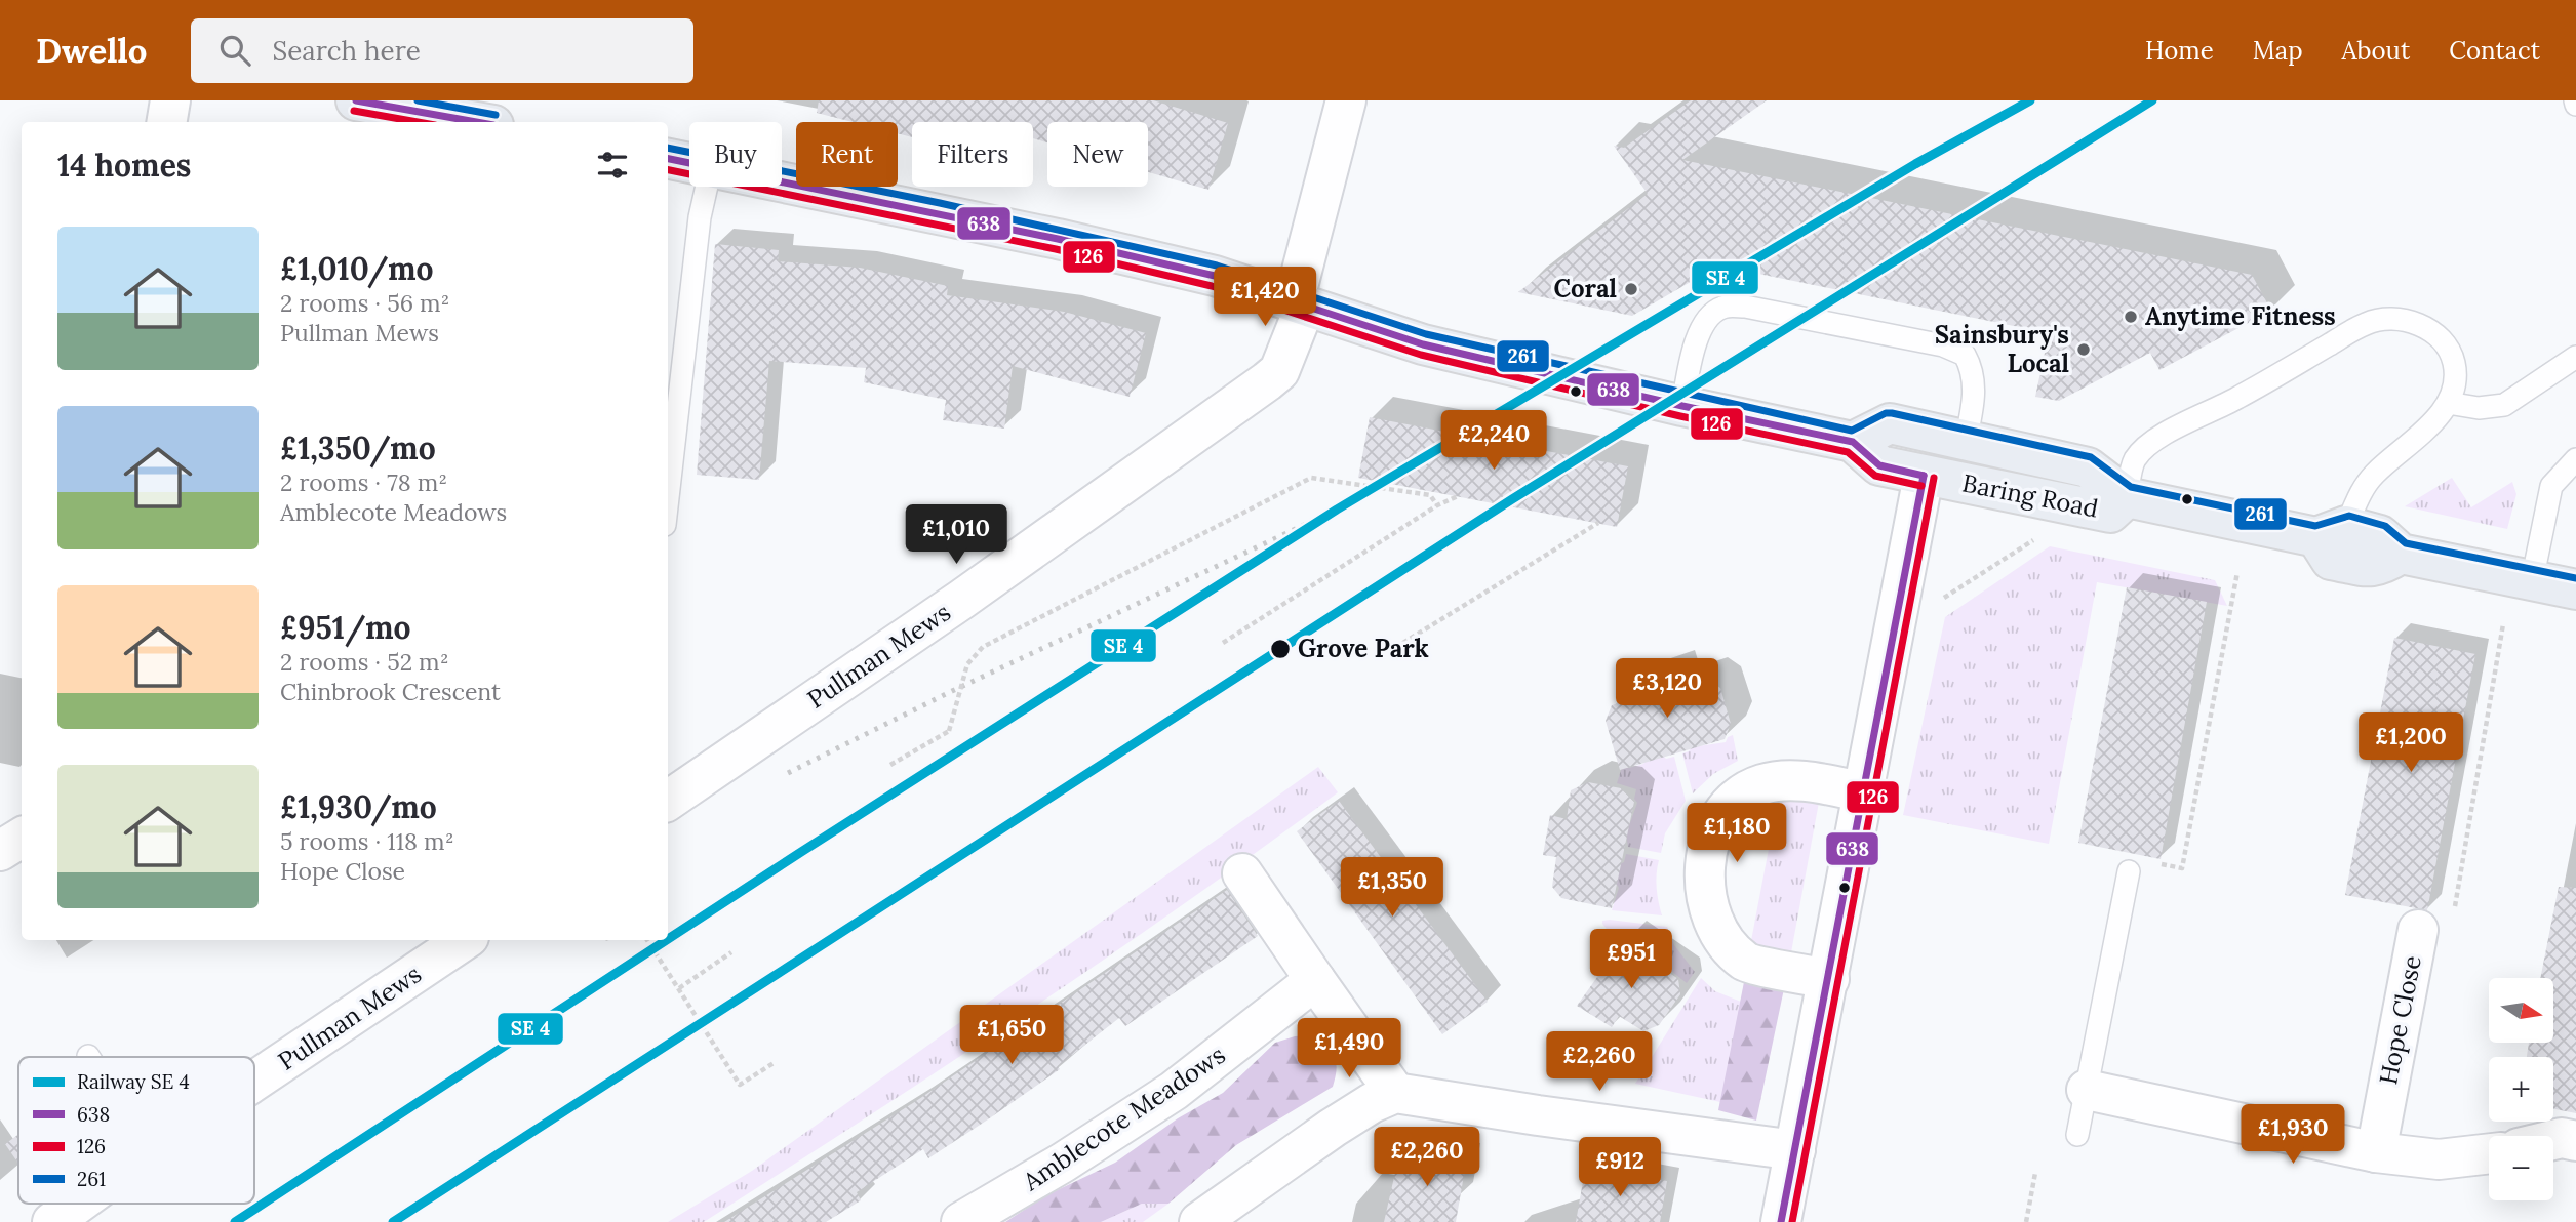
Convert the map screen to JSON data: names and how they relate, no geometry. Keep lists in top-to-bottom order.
{
  "streets": {
    "main road": ["Baring Road"],
    "street": ["Pullman Mews", "Hope Close", "Amblecote Meadows"]
  },
  "crossings": [
    ["Baring Road", "Pullman Mews"]
  ],
  "places": [
    "Coral",
    "Anytime Fitness",
    "Sainsbury's Local",
    "Grove Park"
  ],
  "lines": ["transit line 638", "transit line 261", "transit line 126"],
  "legend": [
    "Railway SE 4",
    "638",
    "126",
    "261"
  ],
  "north": "right",
  "page": {
    "header": "Dwello",
    "search": "Search here",
    "nav": [
      "Home",
      "Map",
      "About",
      "Contact"
    ],
    "chip": [
      "Buy",
      "Rent",
      "Filters",
      "New"
    ],
    "heading": "14 homes",
    "list": [
      {
        "name": "£1,010/mo",
        "note": "2 rooms · 56 m² · Pullman Mews"
      },
      {
        "name": "£1,350/mo",
        "note": "2 rooms · 78 m² · Amblecote Meadows"
      },
      {
        "name": "£951/mo",
        "note": "2 rooms · 52 m² · Chinbrook Crescent"
      },
      {
        "name": "£1,930/mo",
        "note": "5 rooms · 118 m² · Hope Close"
      }
    ],
    "price": [
      "£1,420",
      "£2,240",
      "£1,010",
      "£3,120",
      "£1,200",
      "£1,180",
      "£1,350",
      "£951",
      "£1,650",
      "£1,490",
      "£2,260",
      "£1,930",
      "£2,260",
      "£912"
    ],
    "map_buttons": ["+", "−"]
  }
}
